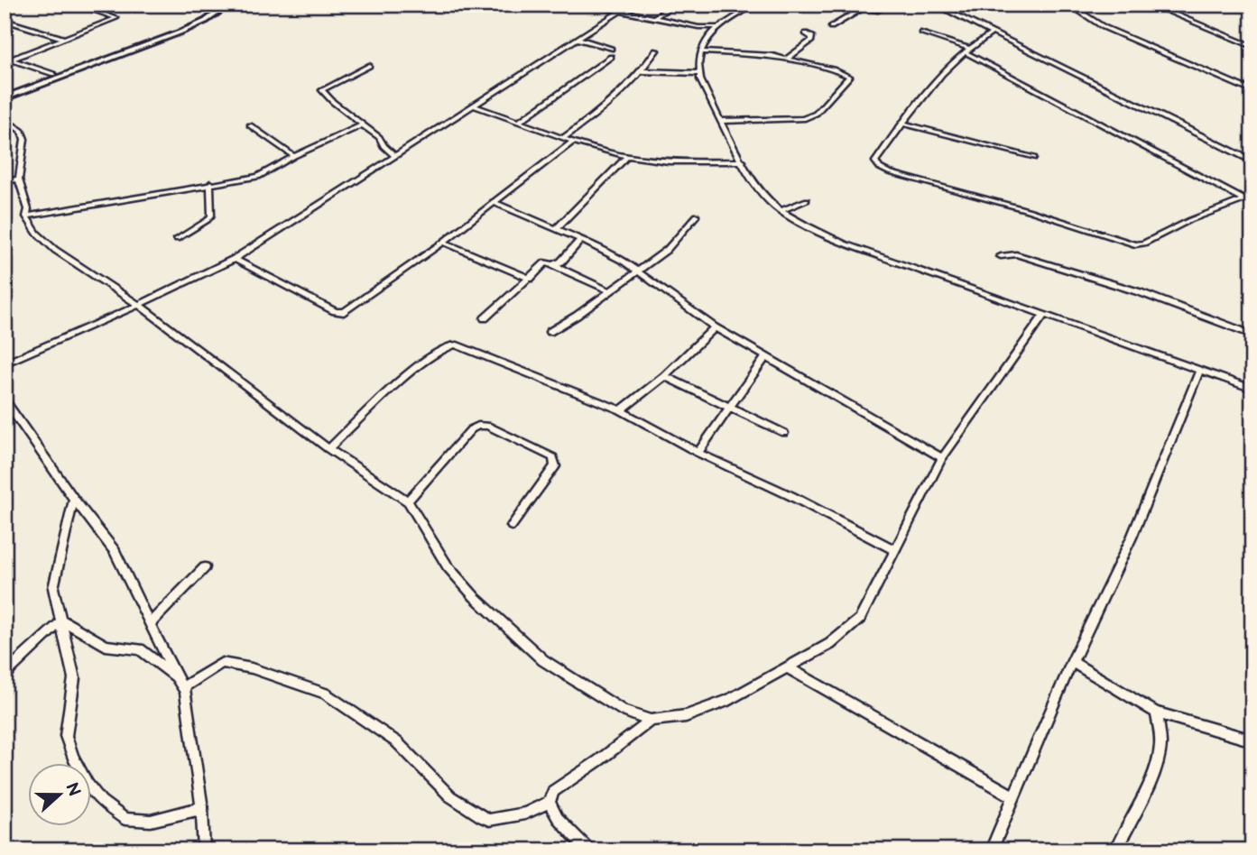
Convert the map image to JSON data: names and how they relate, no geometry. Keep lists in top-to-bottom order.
{
  "north": "right"
}
